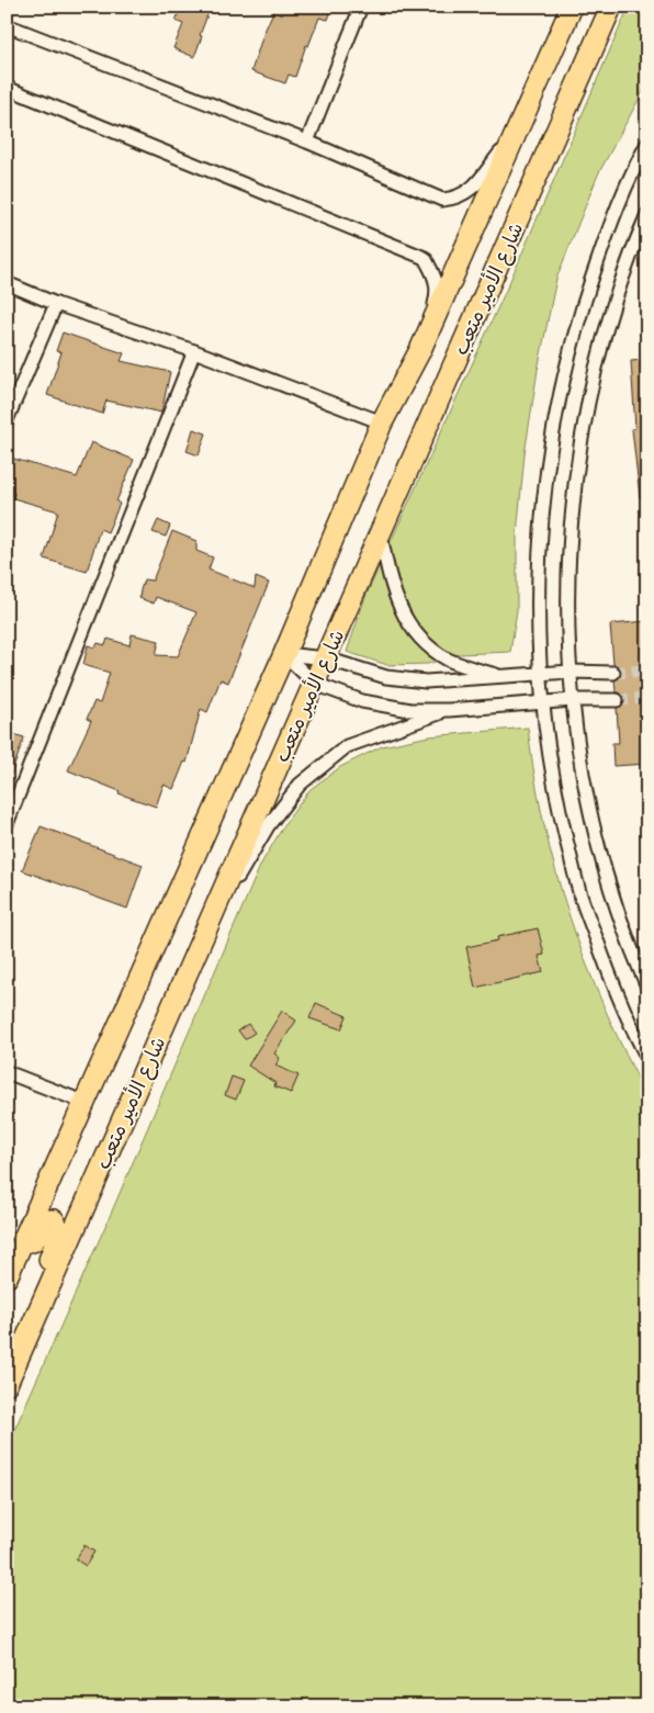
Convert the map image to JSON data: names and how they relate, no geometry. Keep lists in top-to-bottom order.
{
  "streets": {
    "main road": ["شارع الأمير متعب"]
  }
}
